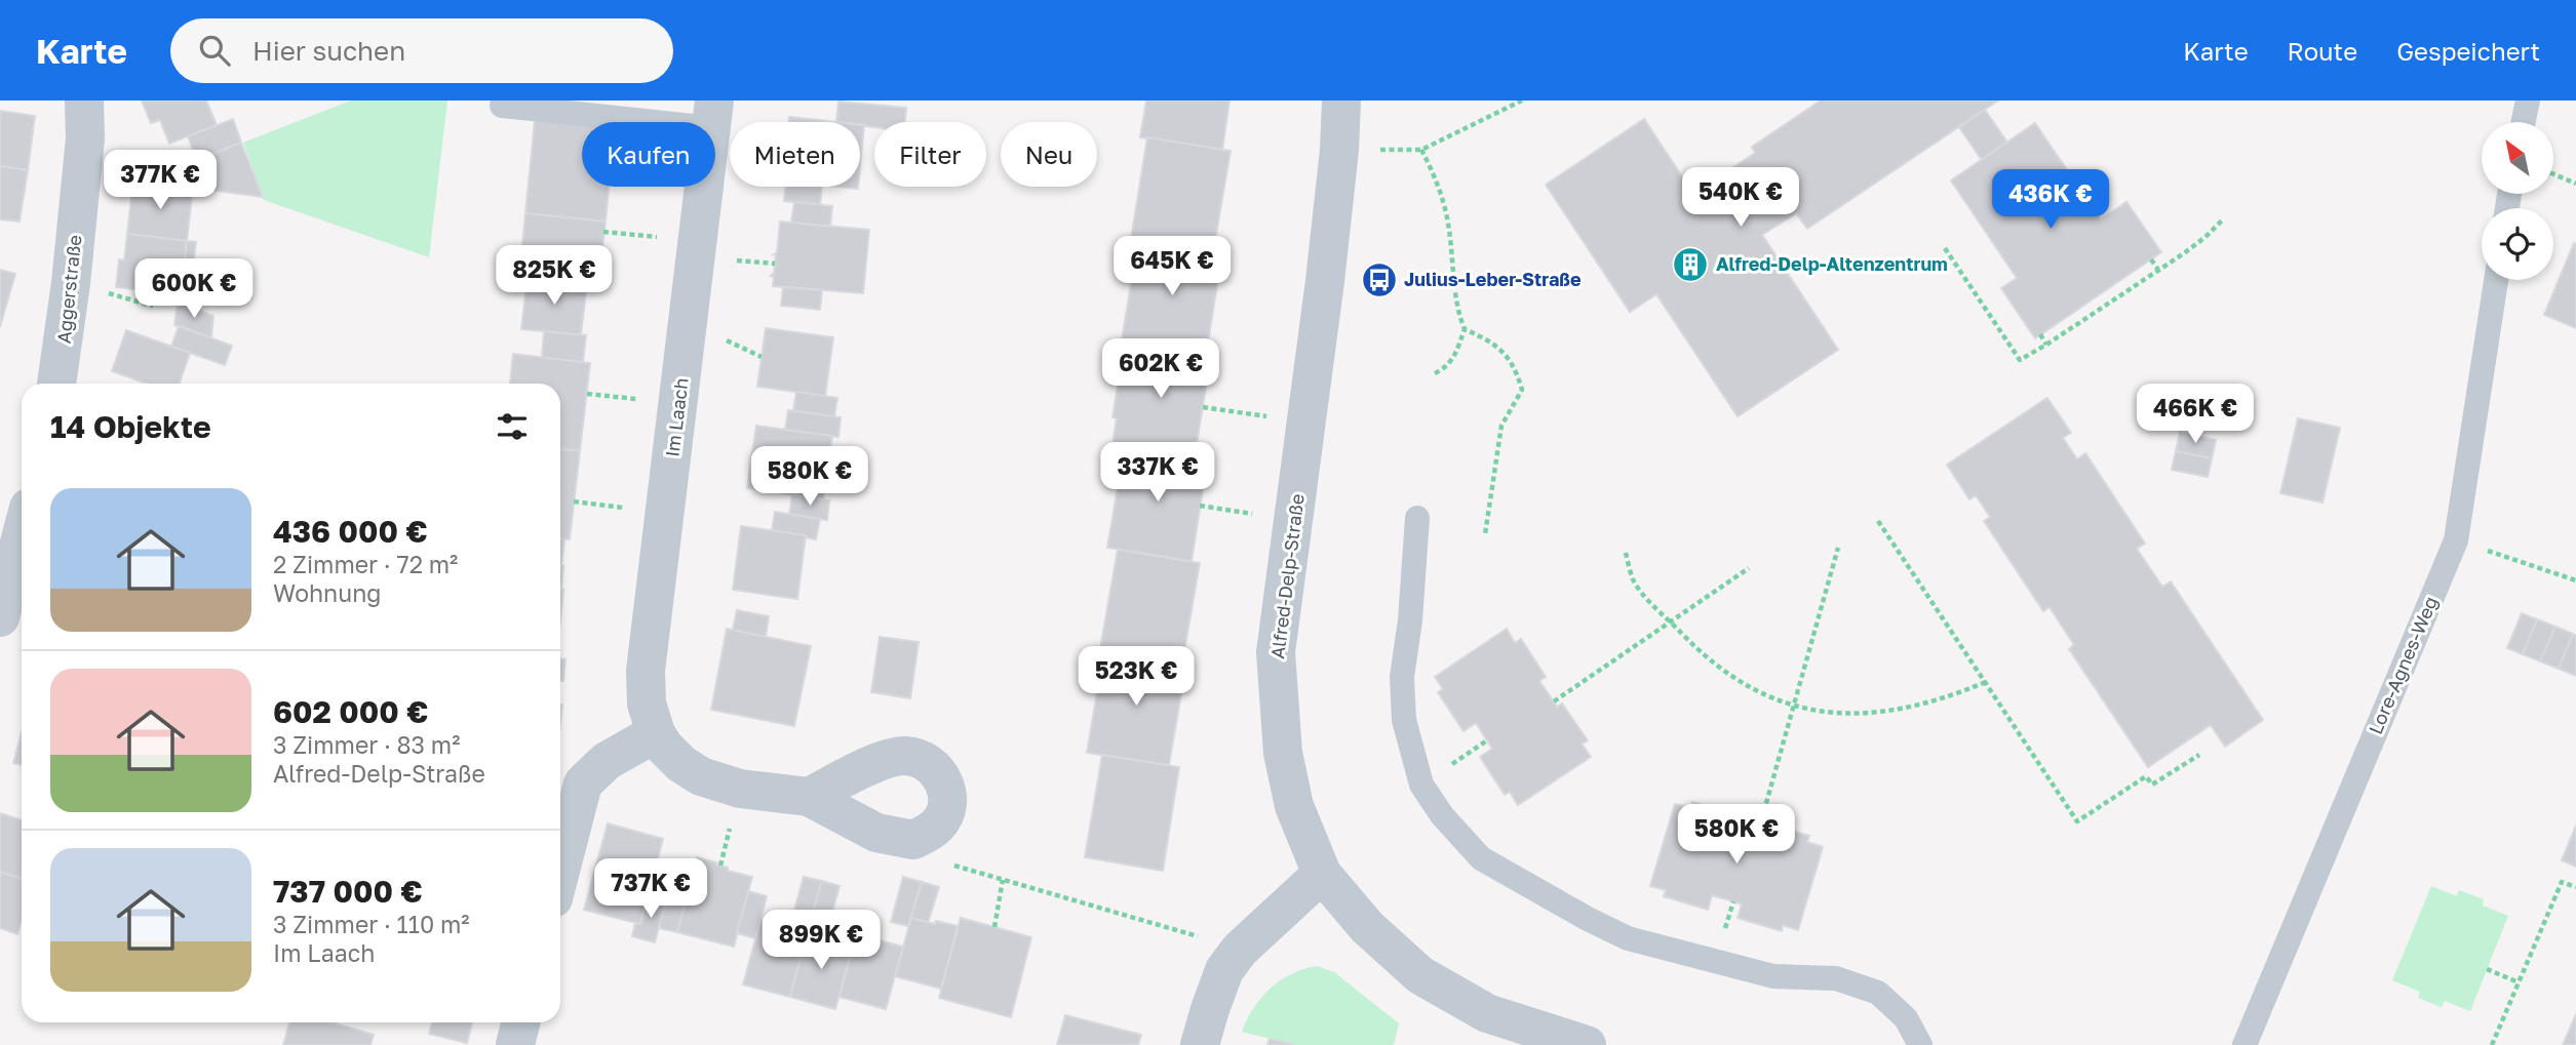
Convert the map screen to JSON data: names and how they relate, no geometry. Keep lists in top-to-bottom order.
{
  "streets": {
    "street": ["Aggerstraße", "Im Laach", "Alfred-Delp-Straße"],
    "lane": ["Lore-Agnes-Weg"]
  },
  "places": {
    "building": ["Alfred-Delp-Altenzentrum"],
    "bus stop": ["Julius-Leber-Straße"]
  },
  "north": "top left",
  "page": {
    "header": "Karte",
    "search": "Hier suchen",
    "nav": ["Karte", "Route", "Gespeichert"],
    "chip": [
      "Kaufen",
      "Mieten",
      "Filter",
      "Neu"
    ],
    "price": [
      "377K €",
      "540K €",
      "436K €",
      "645K €",
      "825K €",
      "600K €",
      "602K €",
      "466K €",
      "337K €",
      "580K €",
      "523K €",
      "580K €",
      "737K €",
      "899K €"
    ],
    "heading": "14 Objekte",
    "list": [
      {
        "name": "436 000 €",
        "note": "2 Zimmer · 72 m² · Wohnung"
      },
      {
        "name": "602 000 €",
        "note": "3 Zimmer · 83 m² · Alfred-Delp-Straße"
      },
      {
        "name": "737 000 €",
        "note": "3 Zimmer · 110 m² · Im Laach"
      }
    ]
  }
}
